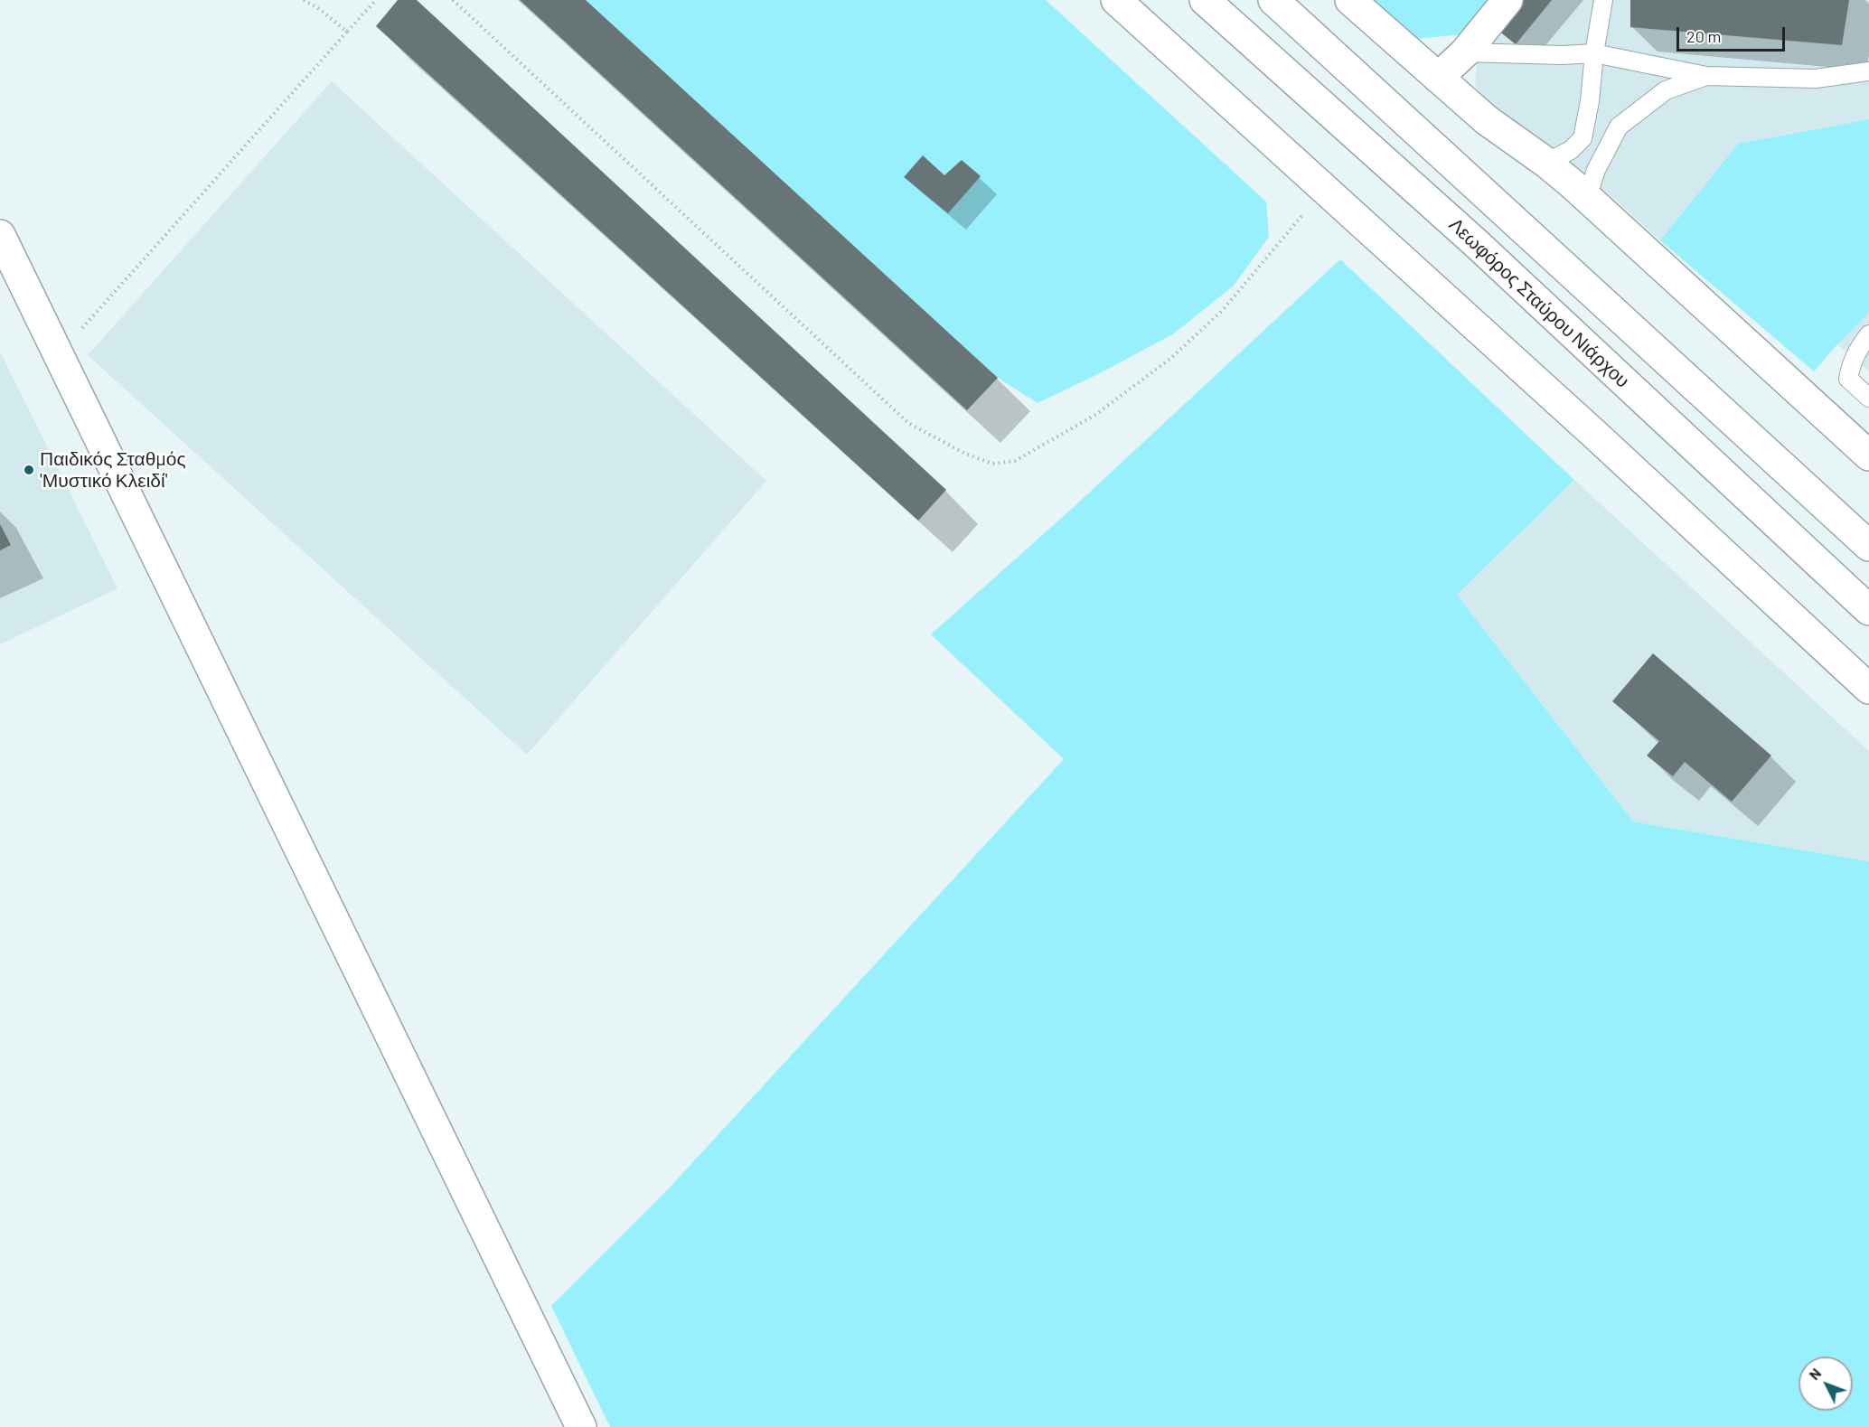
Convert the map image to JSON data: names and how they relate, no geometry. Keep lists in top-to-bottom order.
{
  "streets": {
    "street": ["Λεωφόρος Σταύρου Νιάρχου"]
  },
  "places": ["Παιδικός Σταθμός 'Μυστικό Κλειδί'"],
  "scale_bar": "20 m",
  "north": "top left"
}
